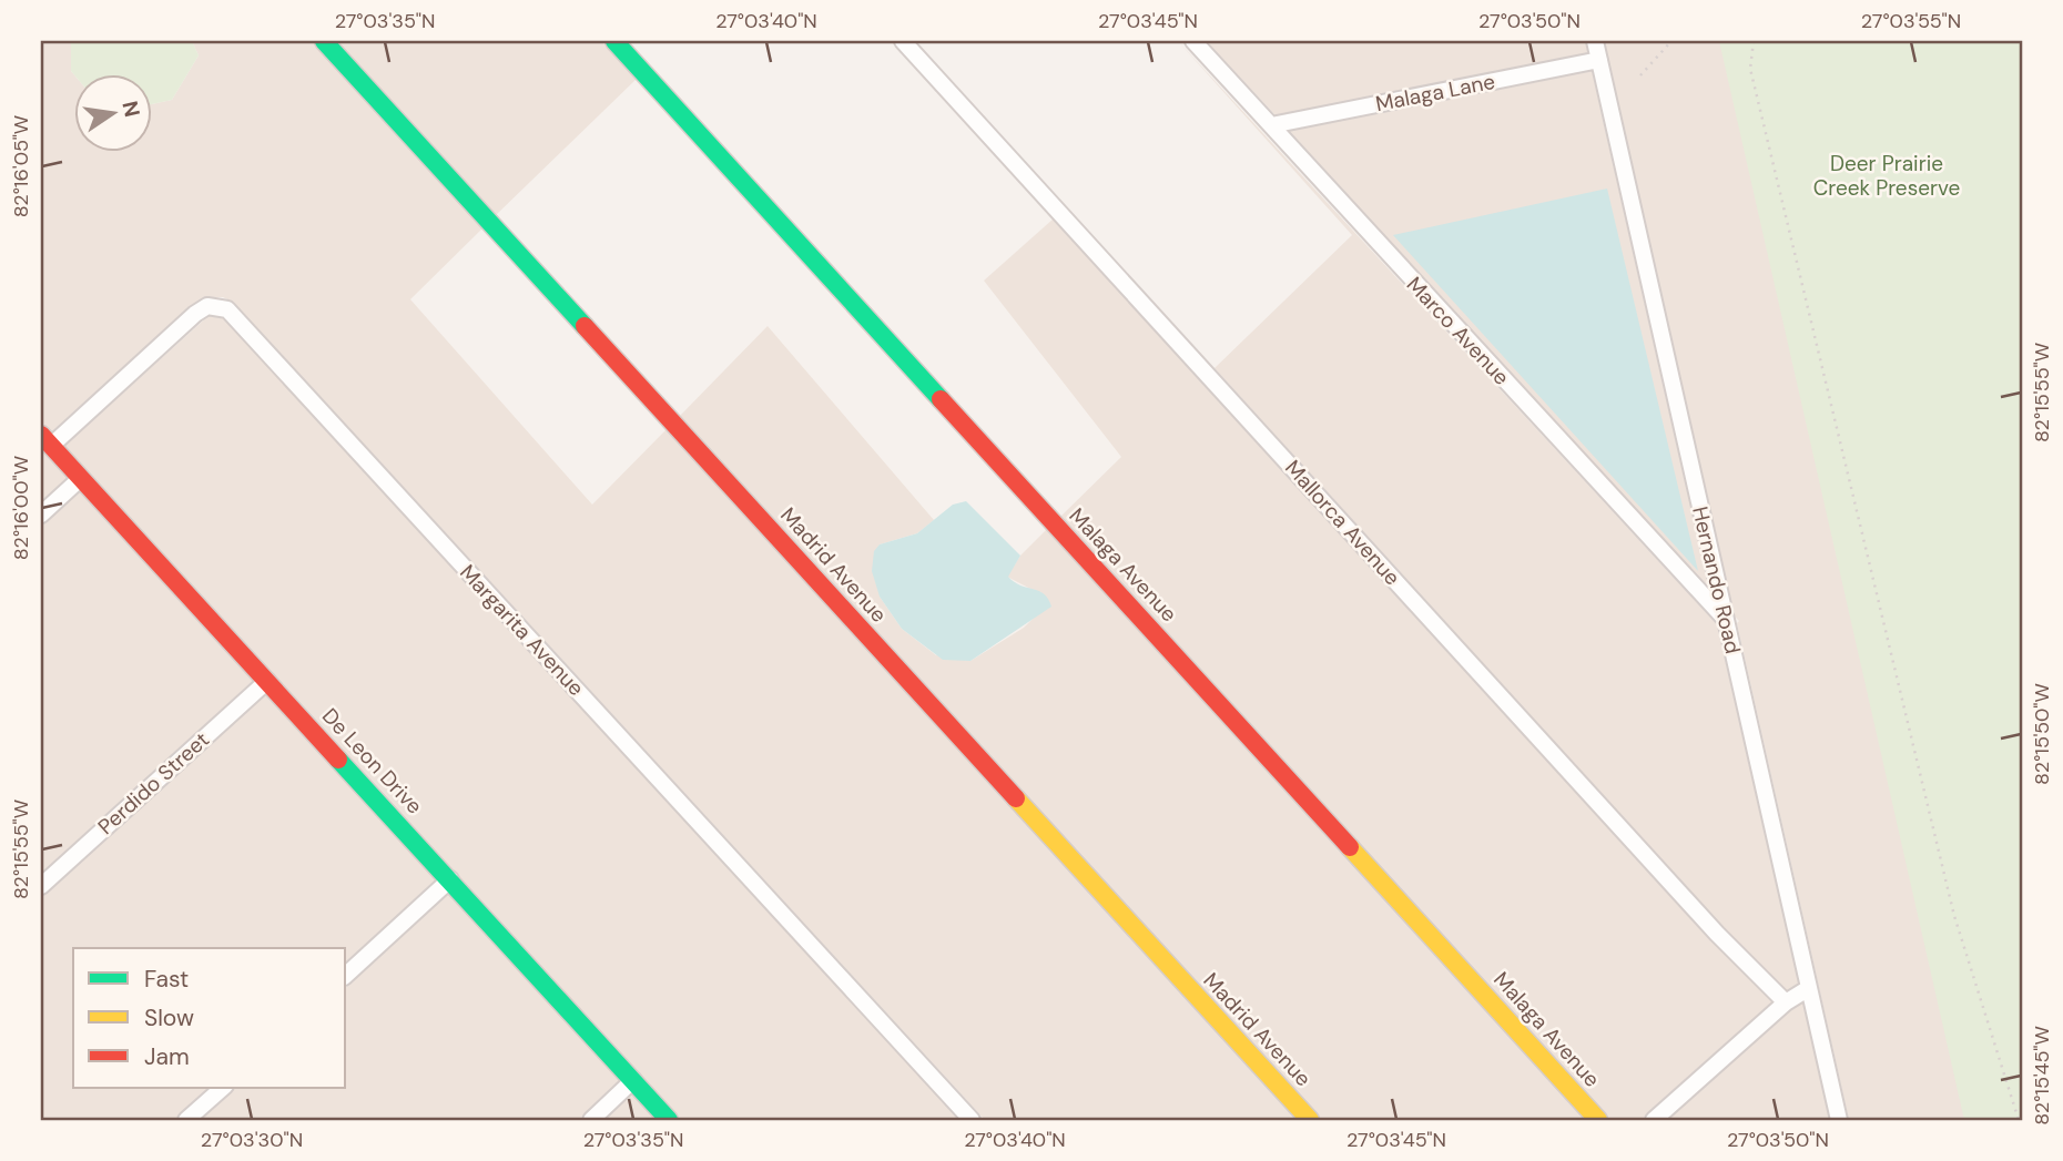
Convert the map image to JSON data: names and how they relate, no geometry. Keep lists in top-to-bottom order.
{
  "streets": {
    "street": [
      "Malaga Lane",
      "Marco Avenue",
      "Mallorca Avenue",
      "Madrid Avenue",
      "Malaga Avenue",
      "Hernando Road",
      "Margarita Avenue",
      "De Leon Drive",
      "Perdido Street"
    ]
  },
  "crossings": [
    ["Malaga Lane", "Marco Avenue"],
    ["Malaga Lane", "Hernando Road"],
    ["Marco Avenue", "Hernando Road"],
    ["Margarita Avenue", "De Leon Drive"],
    ["De Leon Drive", "Perdido Street"]
  ],
  "parks": ["Deer Prairie Creek Preserve"],
  "legend": ["Fast", "Slow", "Jam"],
  "north": "right",
  "coordinates": [
    "27°03'35\"N",
    "27°03'40\"N",
    "27°03'45\"N",
    "27°03'50\"N",
    "27°03'55\"N",
    "82°16'05\"W",
    "82°15'55\"W",
    "82°16'00\"W",
    "82°15'50\"W",
    "82°15'45\"W",
    "27°03'30\"N"
  ]
}
